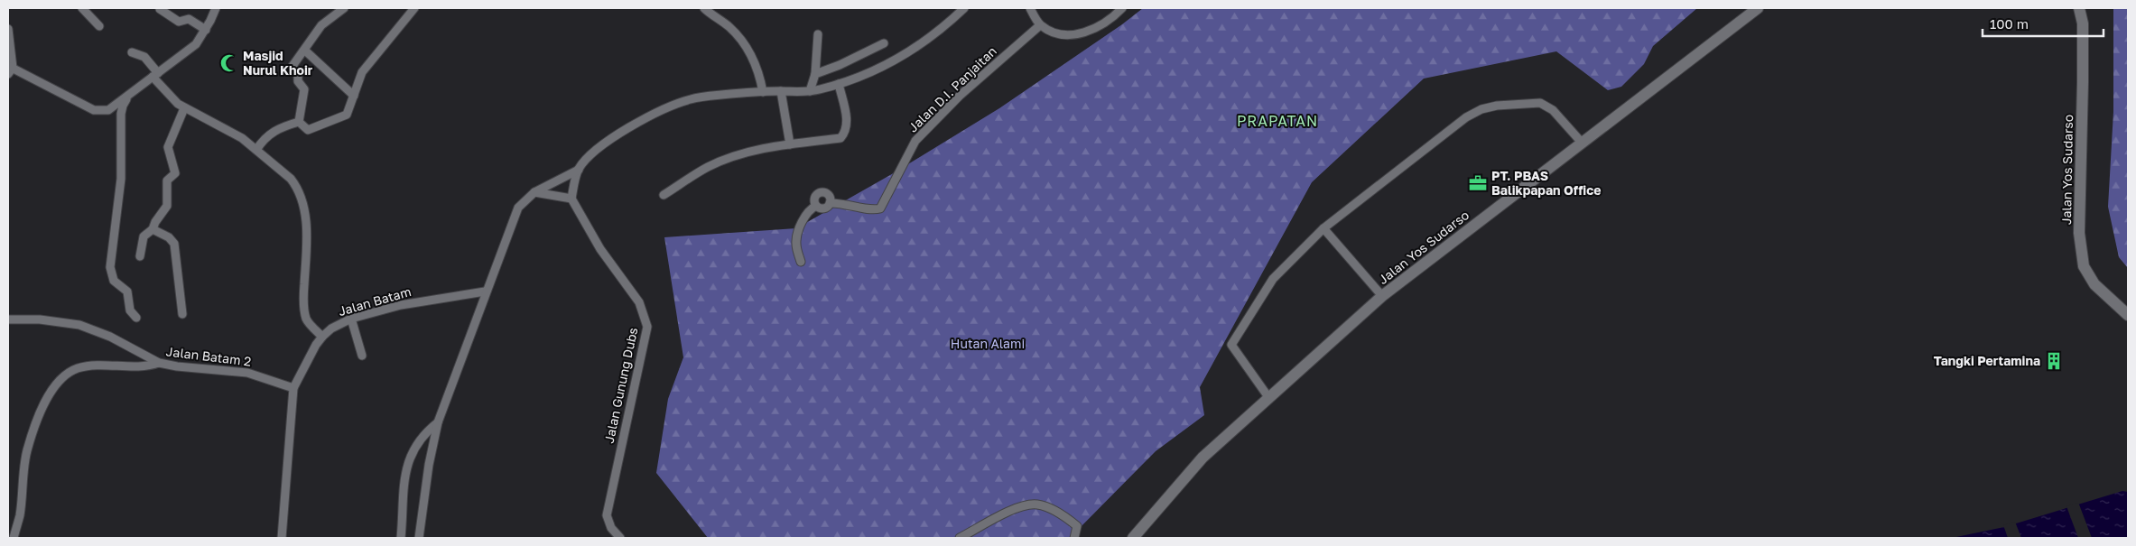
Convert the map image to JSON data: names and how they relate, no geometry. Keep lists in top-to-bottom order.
{
  "streets": {
    "main road": ["Jalan Yos Sudarso"],
    "street": [
      "Jalan D.I. Panjaitan",
      "Jalan Batam",
      "Jalan Batam 2",
      "Jalan Gunung Dubs"
    ]
  },
  "crossings": [
    ["Jalan Batam", "Jalan Batam 2"]
  ],
  "districts": ["PRAPATAN"],
  "parks": ["Hutan Alami"],
  "places": {
    "mosque": ["Masjid Nurul Khoir"],
    "office": ["PT. PBAS Balikpapan Office"],
    "building": ["Tangki Pertamina"]
  },
  "scale_bar": "100 m"
}
